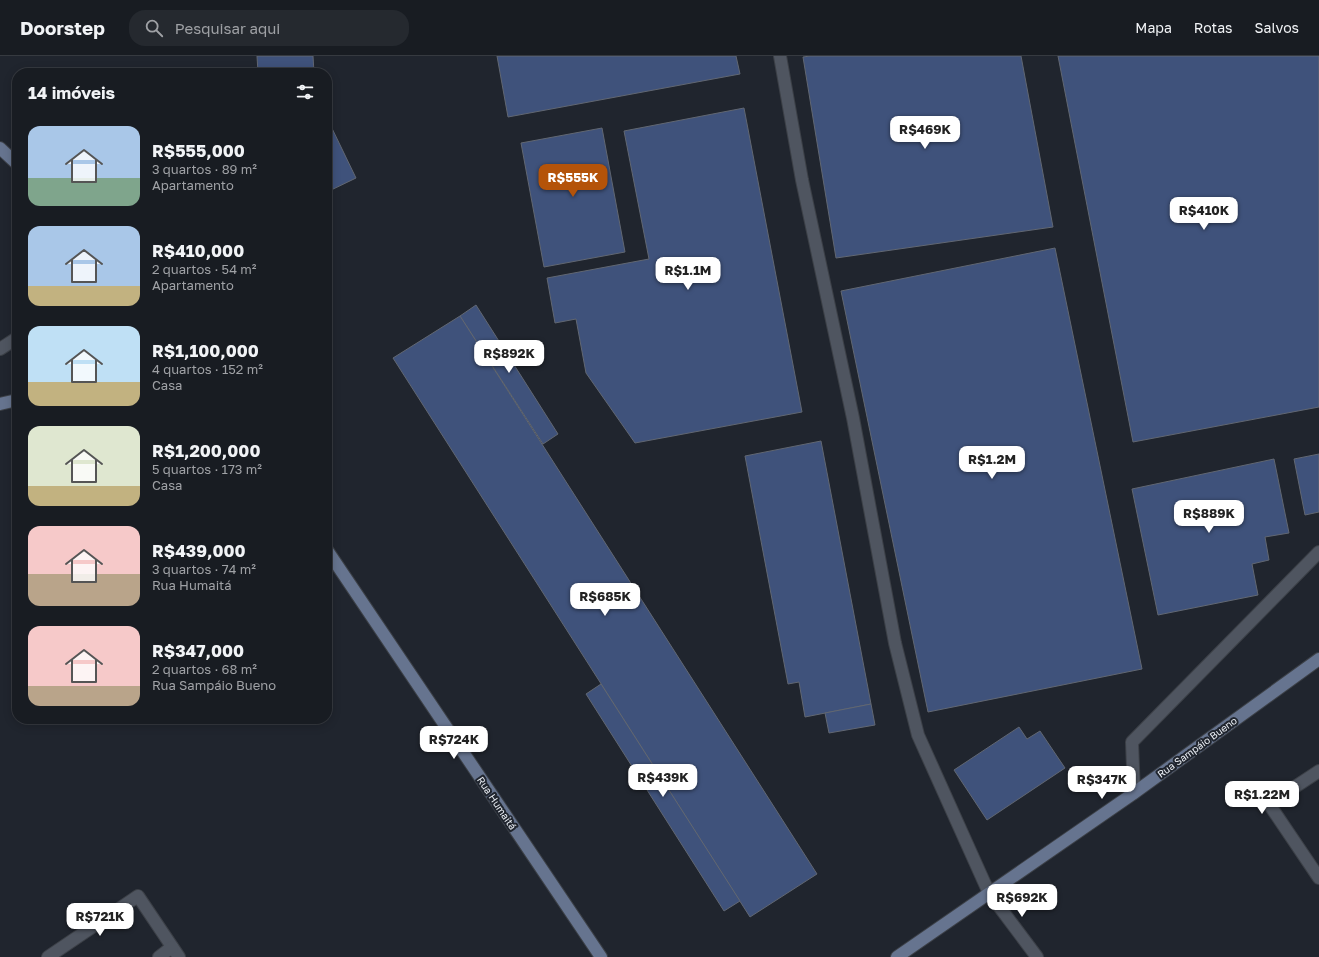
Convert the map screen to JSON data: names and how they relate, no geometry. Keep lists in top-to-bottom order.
{
  "streets": {
    "street": ["Rua Sampáio Bueno", "Rua Humaitá"]
  },
  "page": {
    "header": "Doorstep",
    "search": "Pesquisar aqui",
    "nav": ["Mapa", "Rotas", "Salvos"],
    "heading": "14 imóveis",
    "price": [
      "R$469K",
      "R$555K",
      "R$410K",
      "R$1.1M",
      "R$892K",
      "R$1.2M",
      "R$889K",
      "R$685K",
      "R$724K",
      "R$439K",
      "R$347K",
      "R$1.22M",
      "R$692K",
      "R$721K"
    ],
    "list": [
      {
        "name": "R$555,000",
        "note": "3 quartos · 89 m² · Apartamento"
      },
      {
        "name": "R$410,000",
        "note": "2 quartos · 54 m² · Apartamento"
      },
      {
        "name": "R$1,100,000",
        "note": "4 quartos · 152 m² · Casa"
      },
      {
        "name": "R$1,200,000",
        "note": "5 quartos · 173 m² · Casa"
      },
      {
        "name": "R$439,000",
        "note": "3 quartos · 74 m² · Rua Humaitá"
      },
      {
        "name": "R$347,000",
        "note": "2 quartos · 68 m² · Rua Sampáio Bueno"
      }
    ]
  }
}
